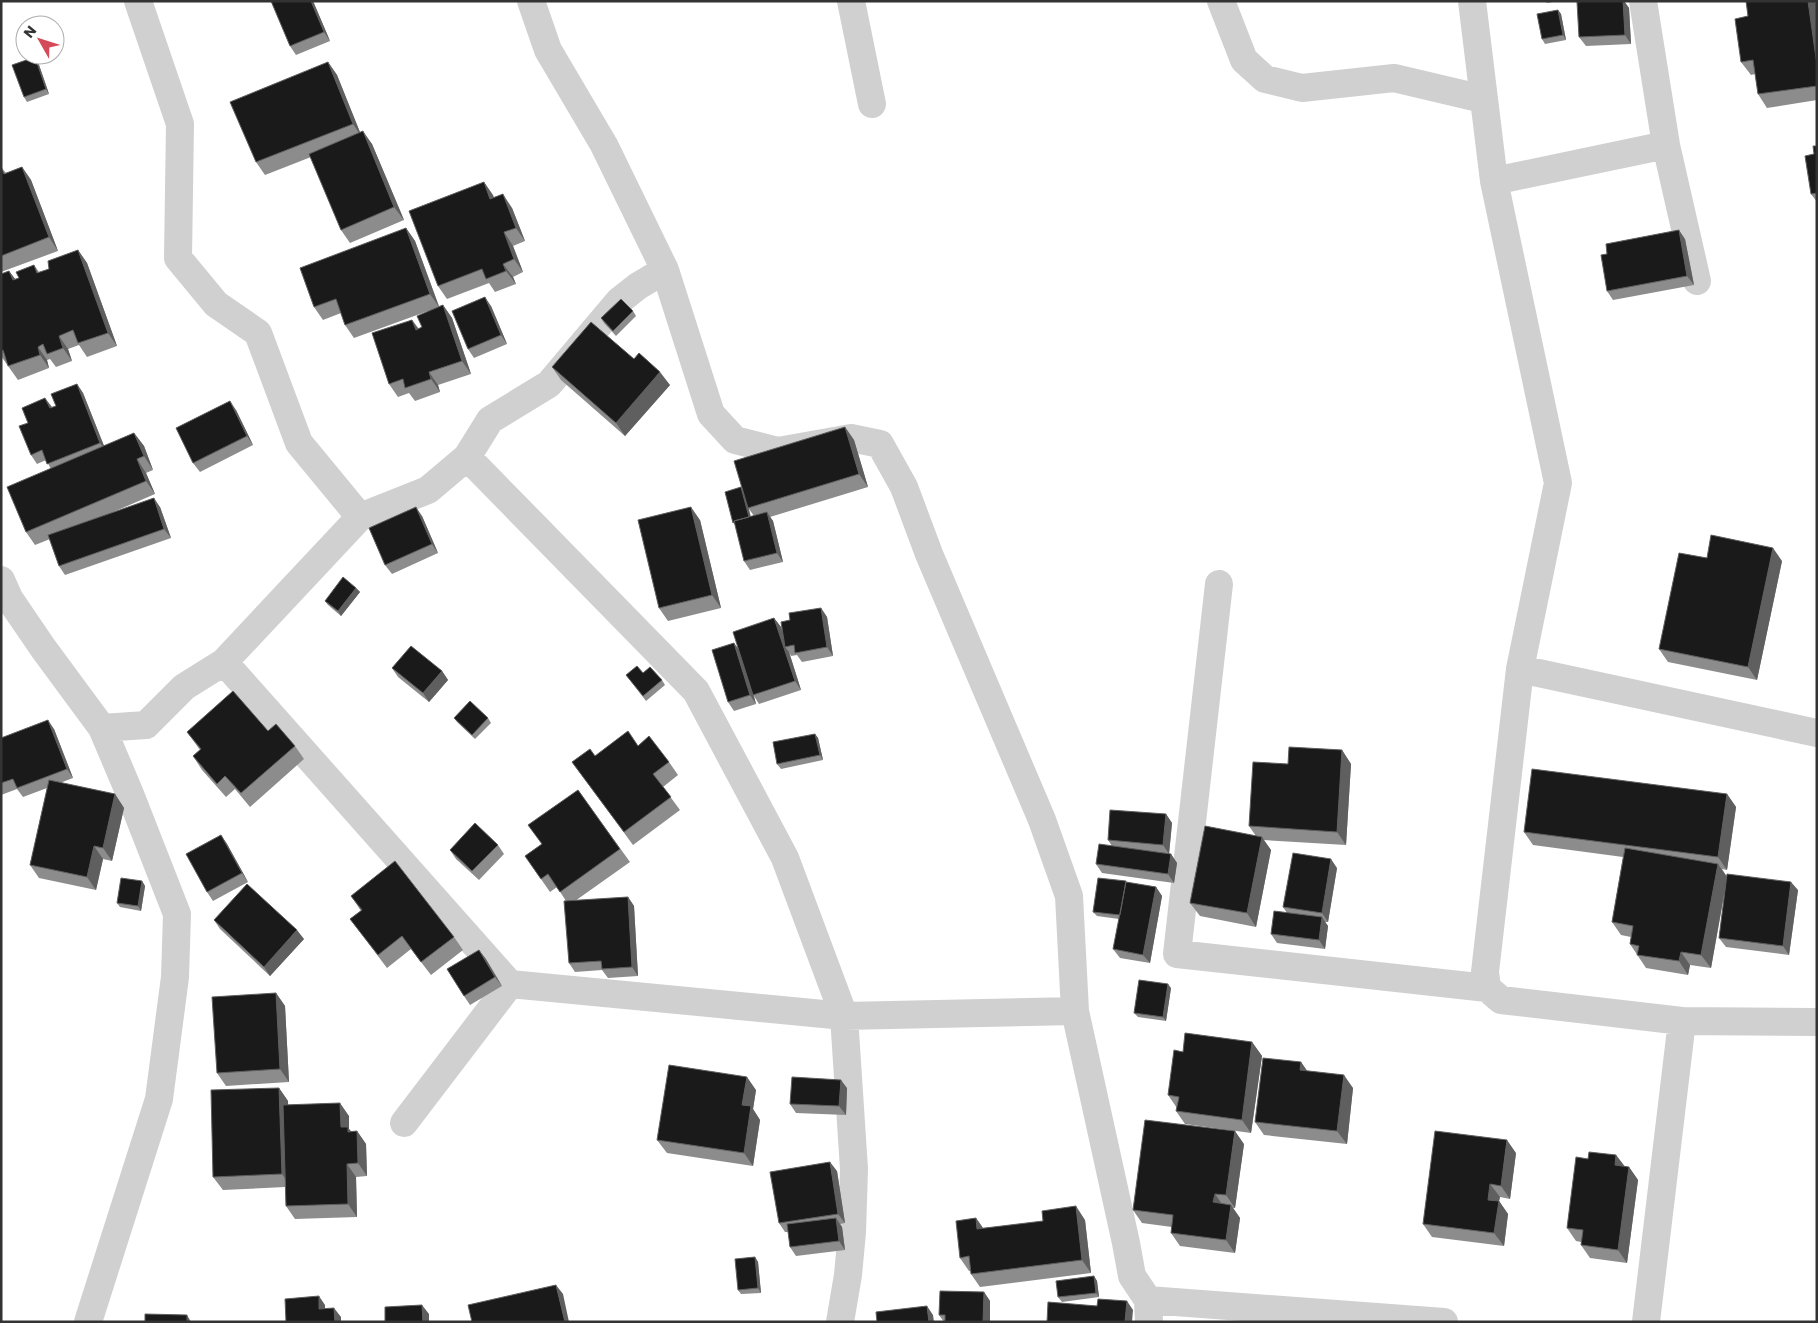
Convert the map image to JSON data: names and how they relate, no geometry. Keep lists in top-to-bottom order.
{
  "north": "top left"
}
